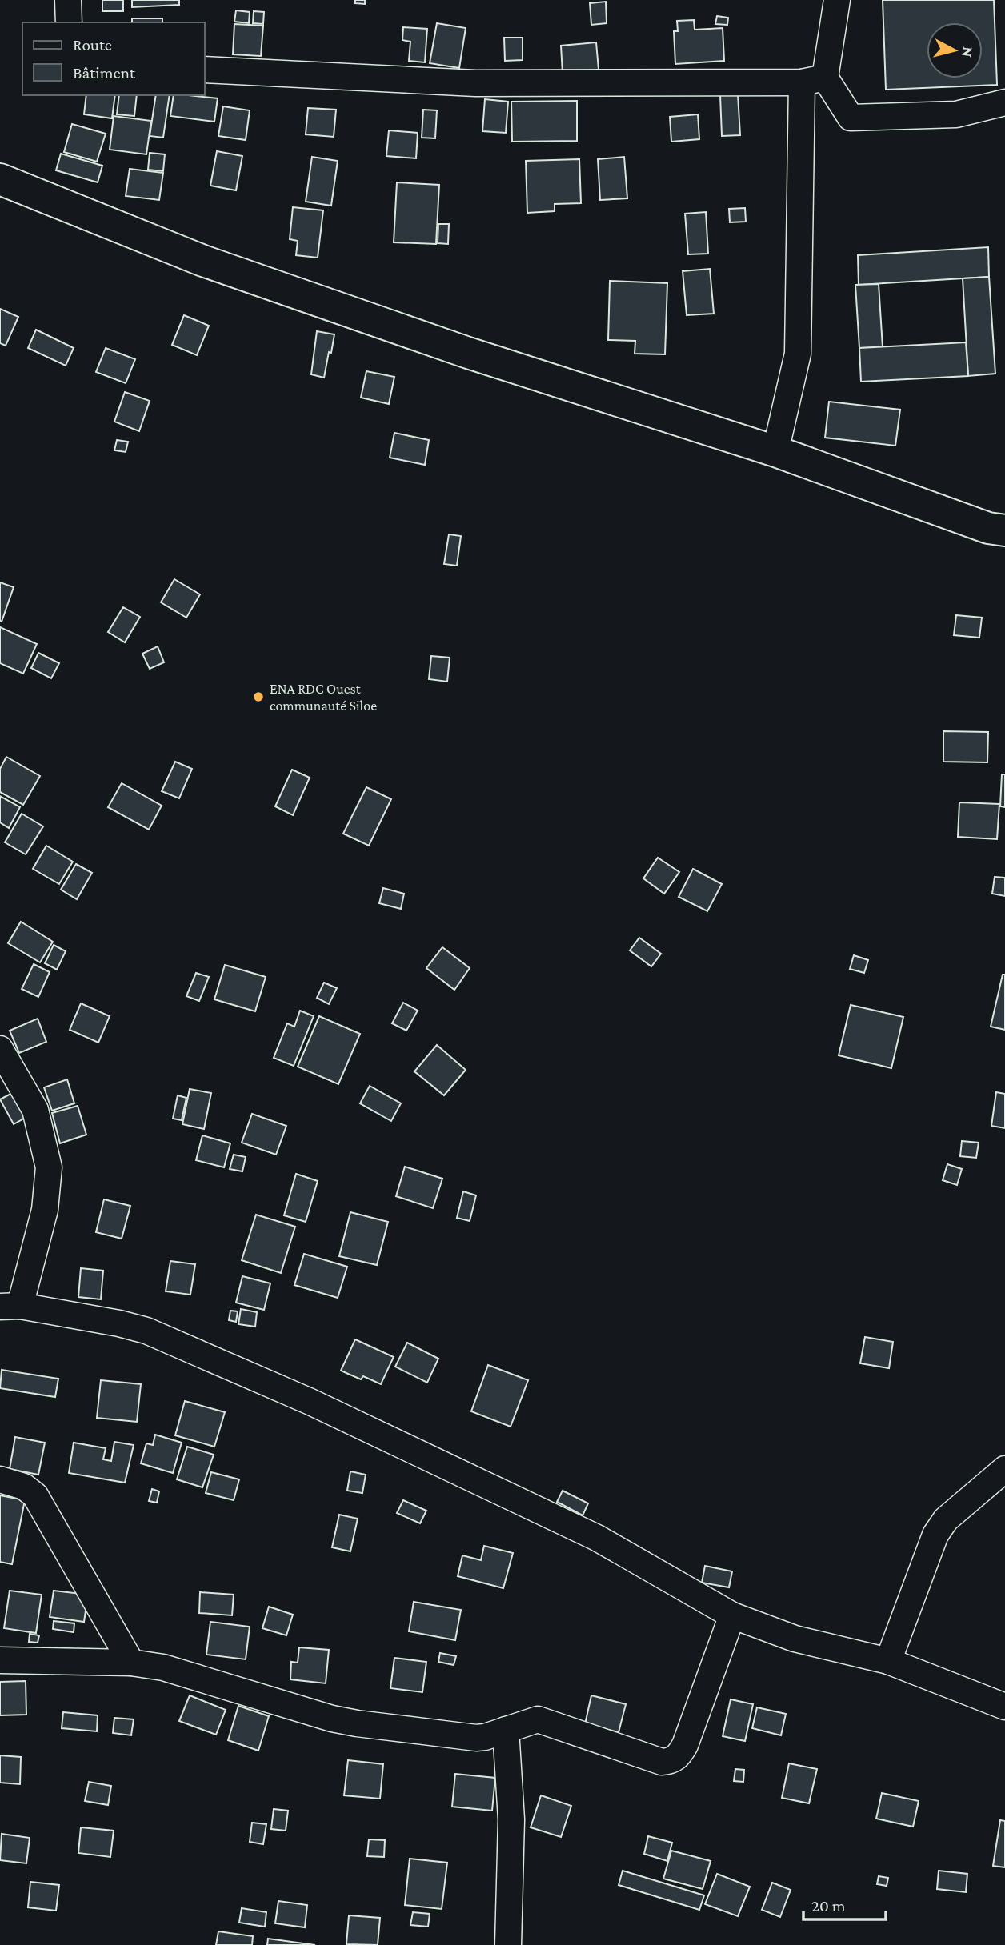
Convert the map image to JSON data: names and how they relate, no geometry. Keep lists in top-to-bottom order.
{
  "places": ["ENA RDC Ouest communauté Siloe"],
  "legend": ["Route", "Bâtiment"],
  "scale_bar": "20 m",
  "north": "right"
}
